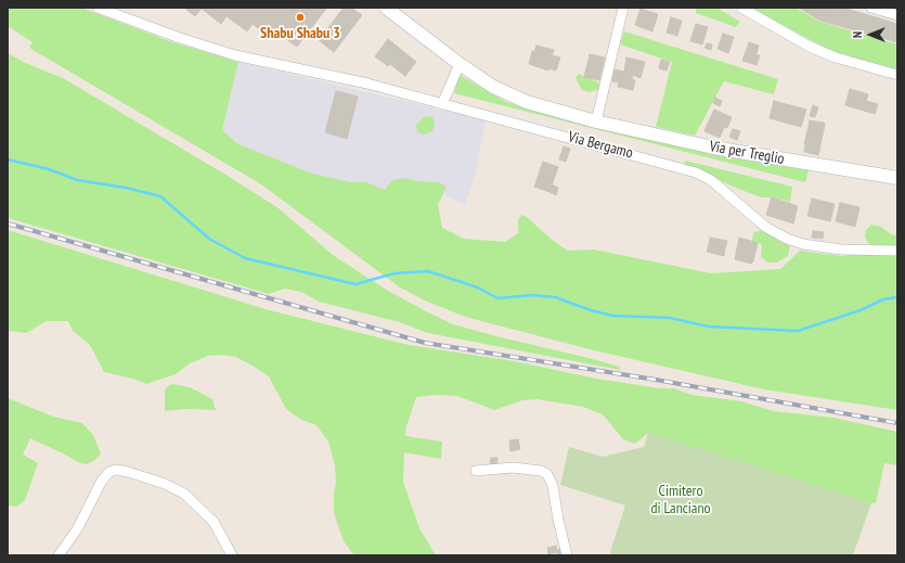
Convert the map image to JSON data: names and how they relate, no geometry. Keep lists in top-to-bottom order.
{
  "streets": {
    "main road": ["Via per Treglio"],
    "street": ["Via Bergamo"]
  },
  "parks": ["Cimitero di Lanciano"],
  "places": ["Shabu Shabu 3"],
  "north": "left"
}
